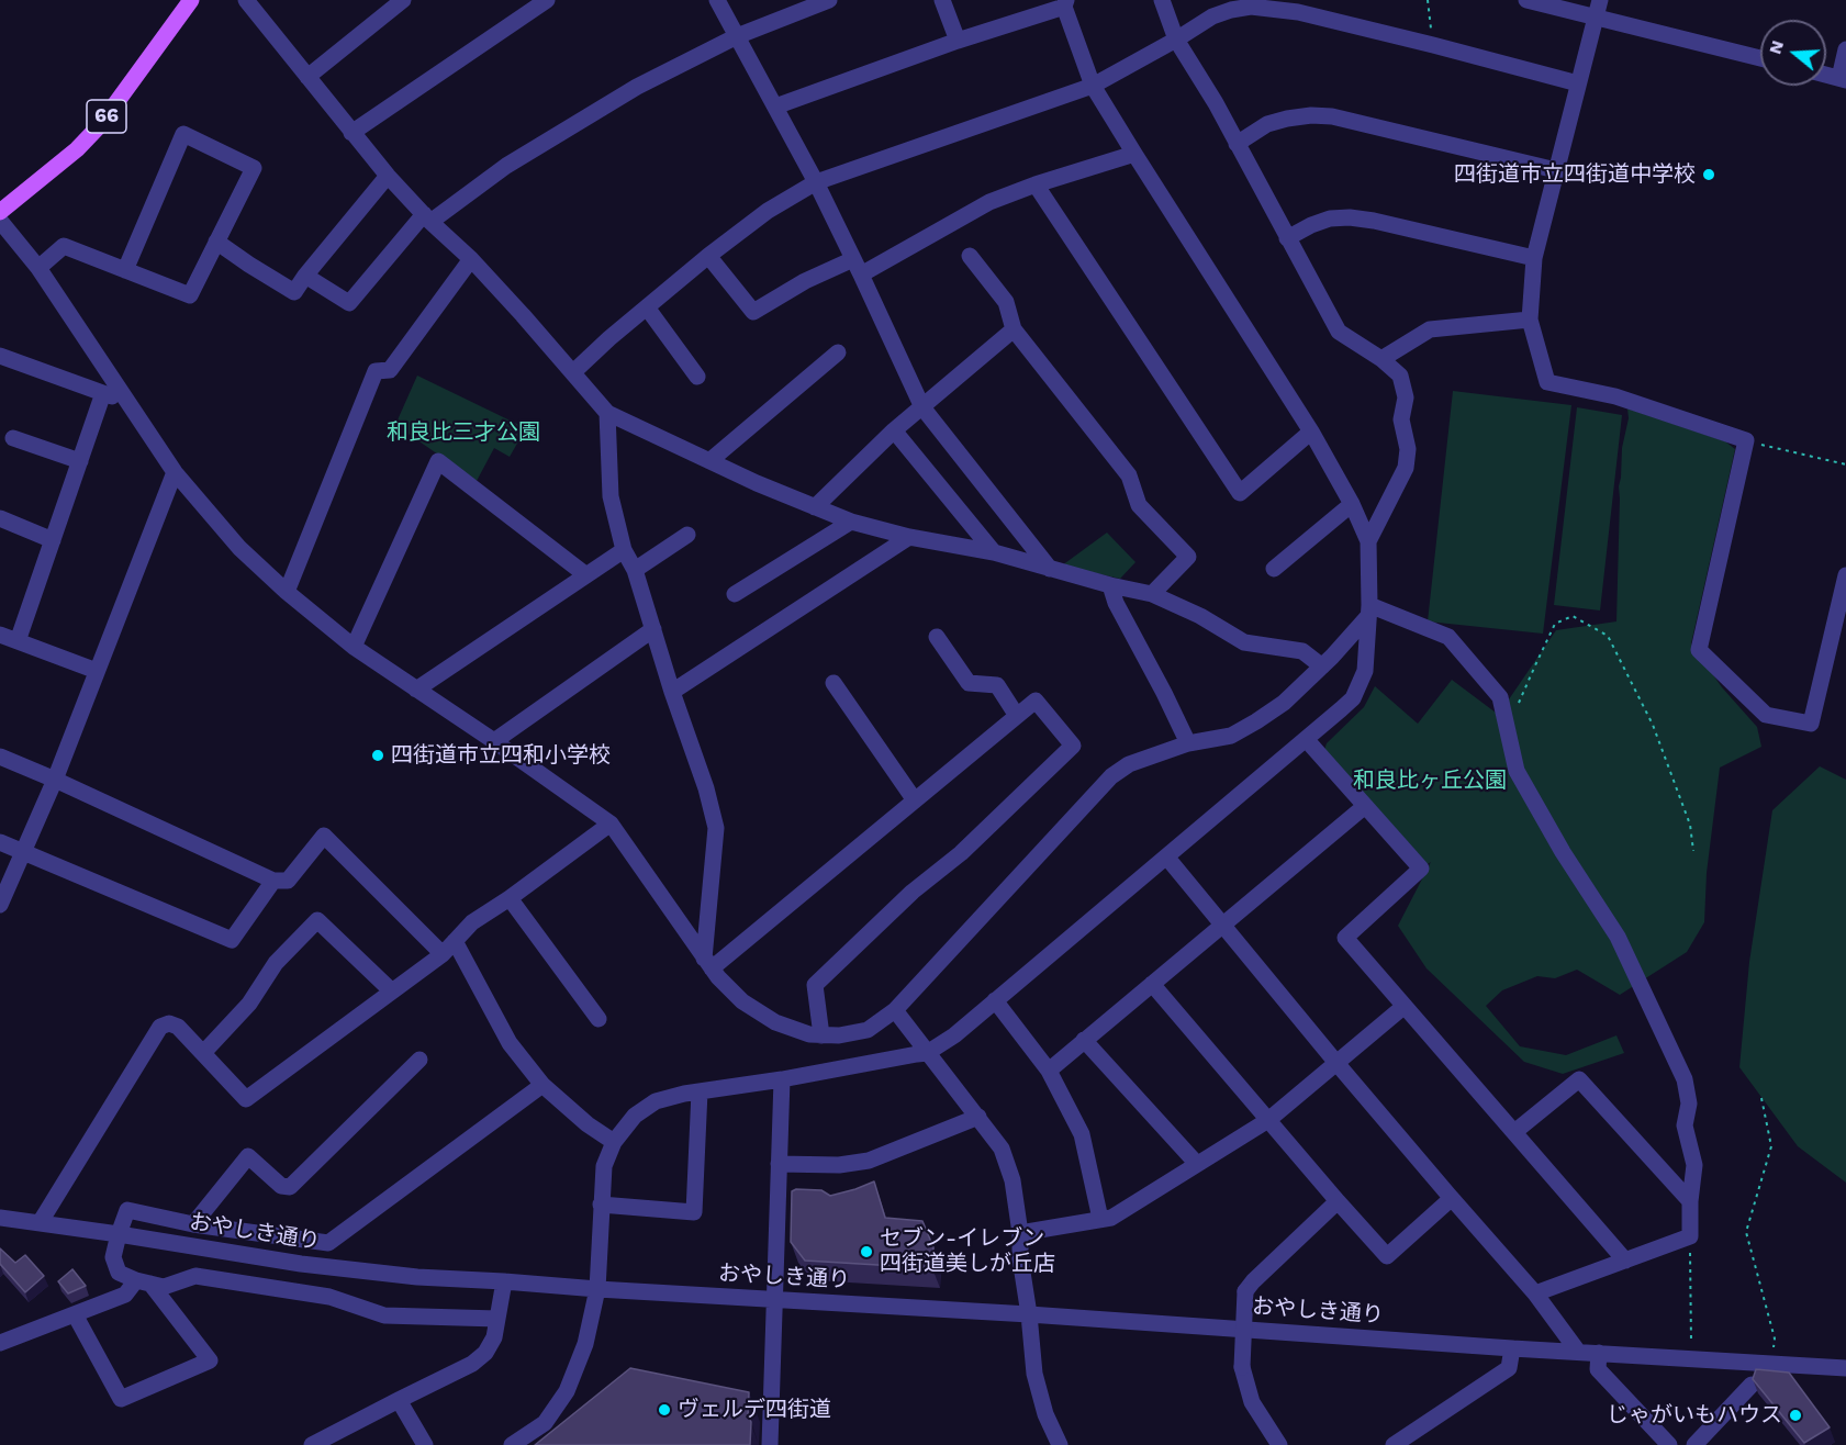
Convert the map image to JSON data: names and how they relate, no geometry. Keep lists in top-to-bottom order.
{
  "streets": {
    "main road": ["66"],
    "street": ["おやしき通り"]
  },
  "parks": ["和良比三才公園", "和良比ヶ丘公園"],
  "places": [
    "四街道市立四街道中学校",
    "四街道市立四和小学校",
    "セブン-イレブン 四街道美しが丘店",
    "ヴェルデ四街道",
    "じゃがいもハウス"
  ],
  "north": "left"
}
